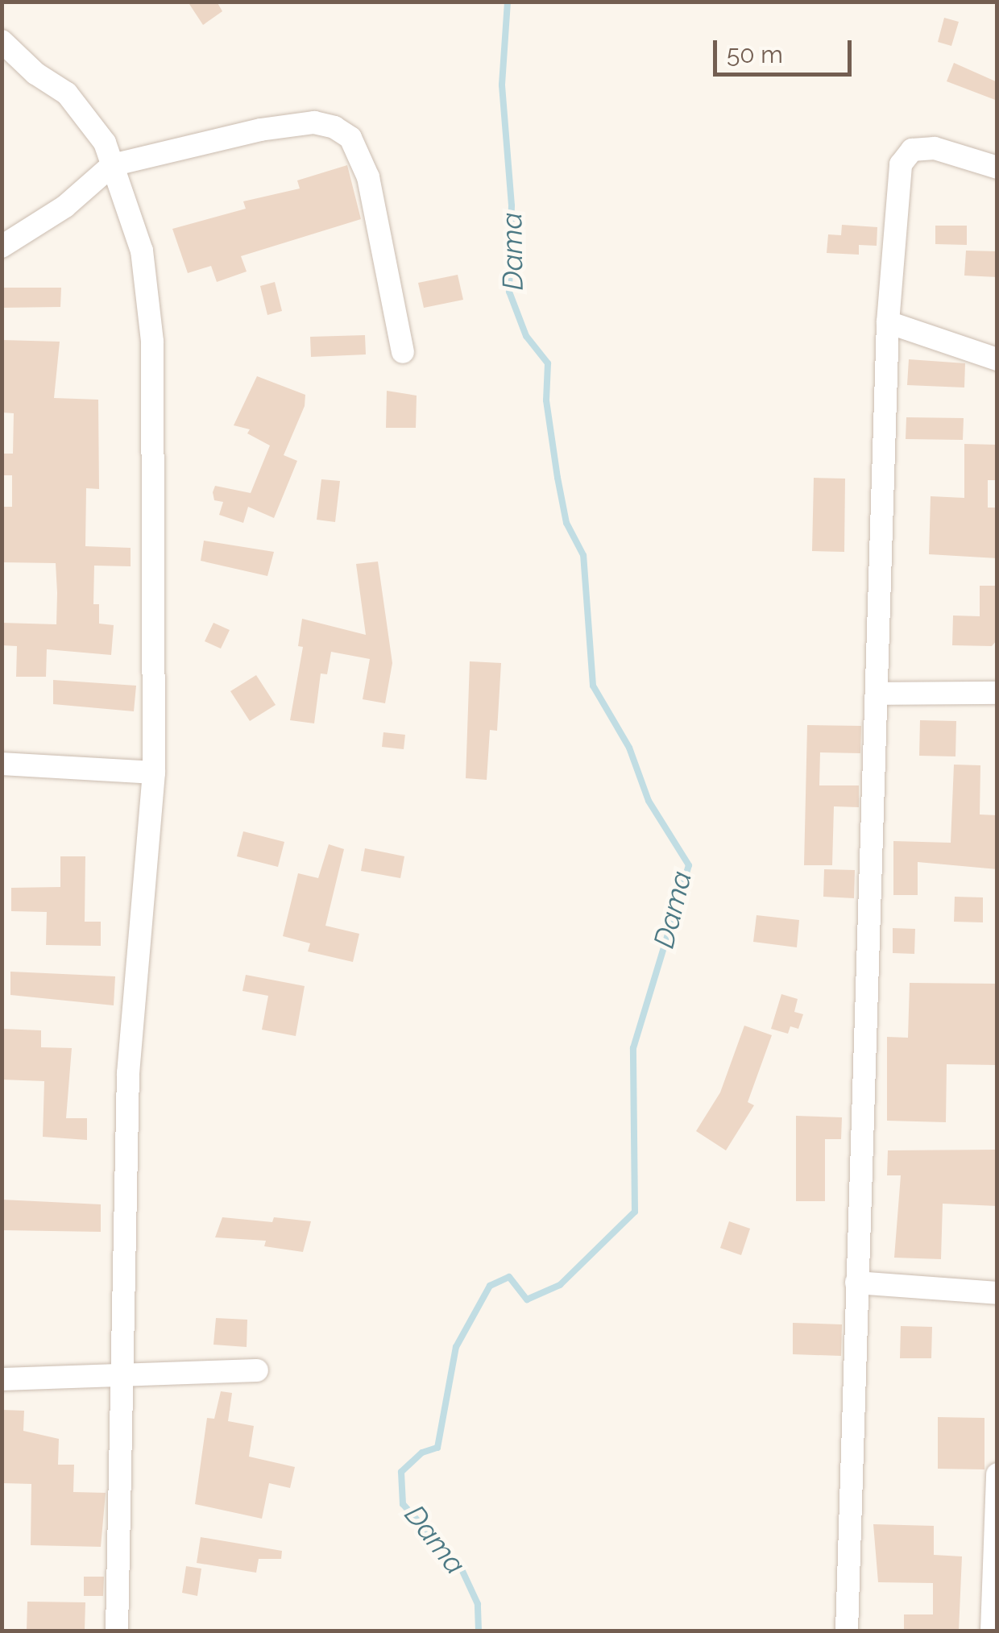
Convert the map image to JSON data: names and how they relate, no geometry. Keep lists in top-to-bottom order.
{
  "water": ["Dama"],
  "scale_bar": "50 m"
}
